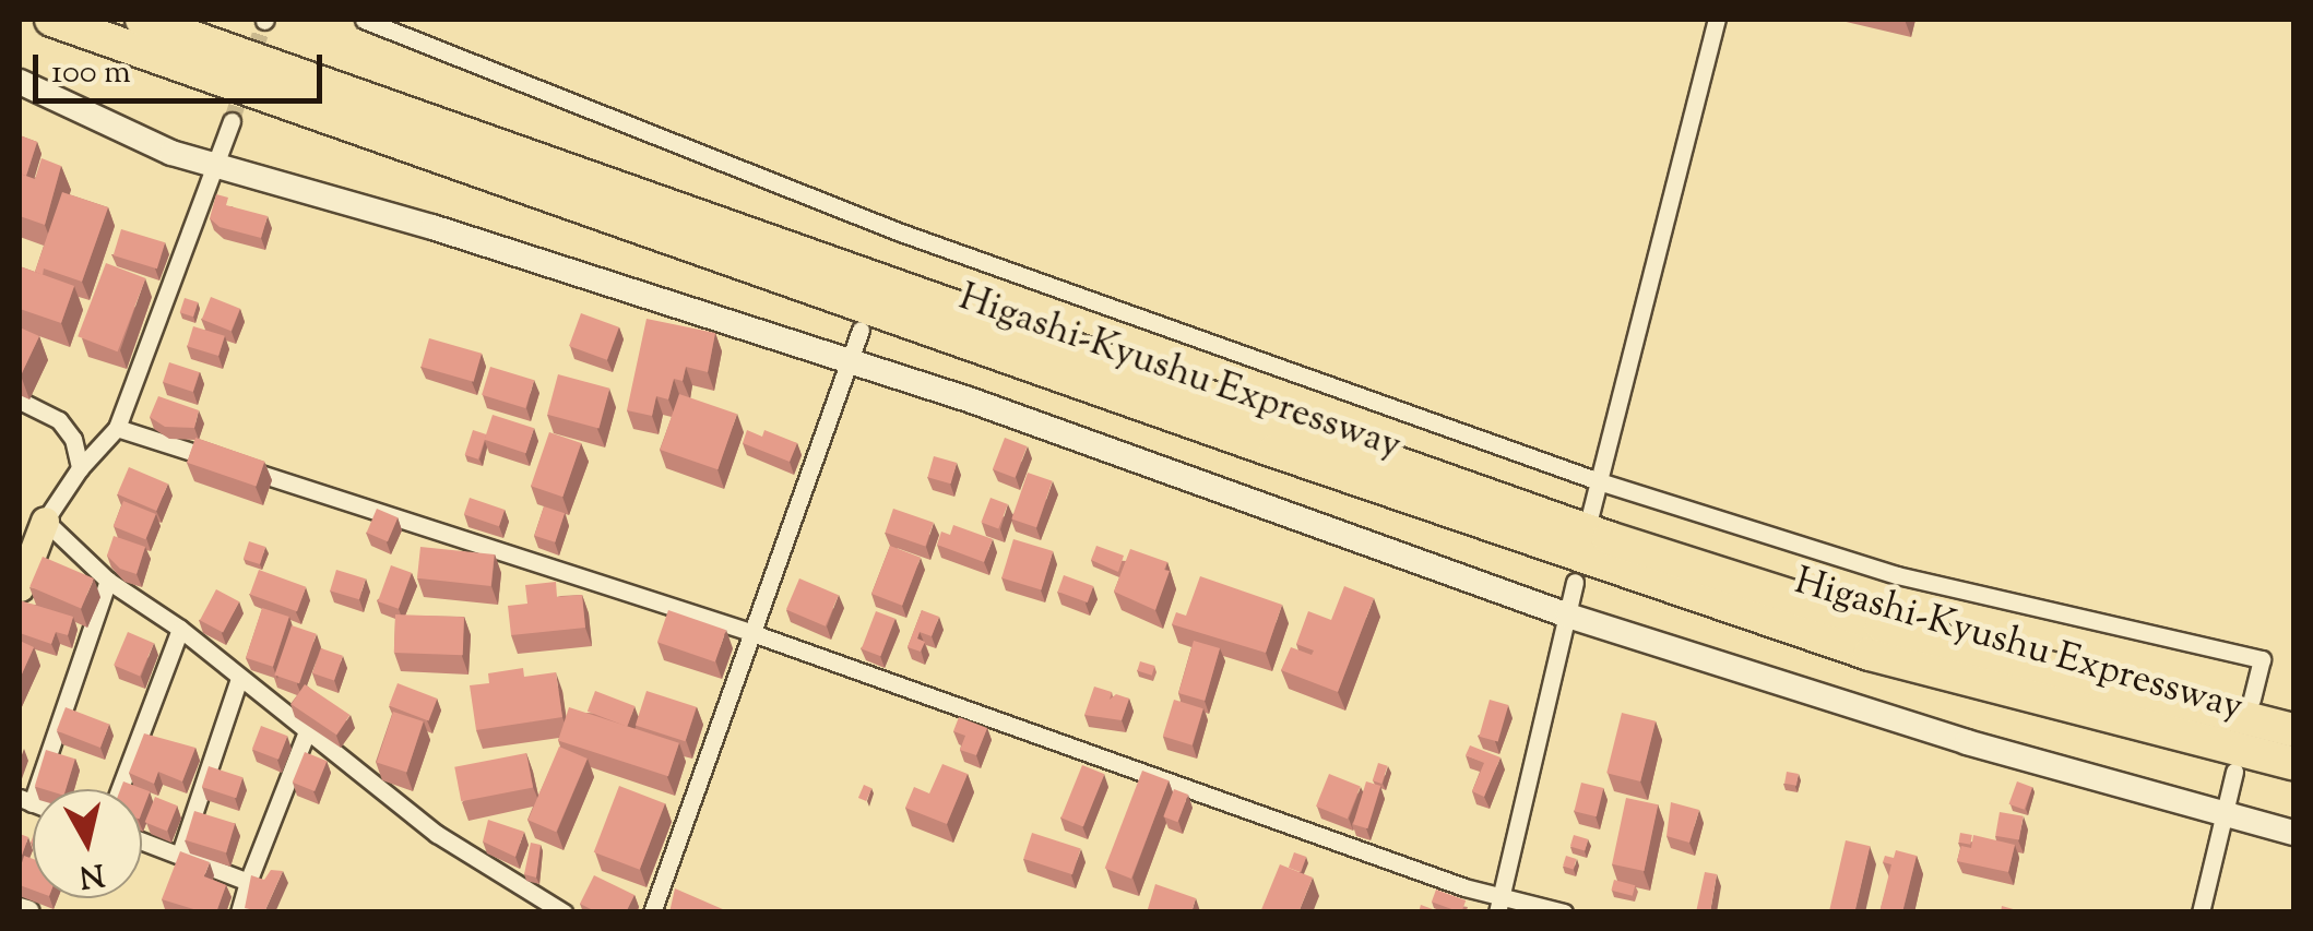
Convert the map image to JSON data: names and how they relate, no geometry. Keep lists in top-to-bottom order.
{
  "streets": {
    "highway": ["Higashi-Kyushu Expressway"]
  },
  "scale_bar": "100 m",
  "north": "bottom"
}
